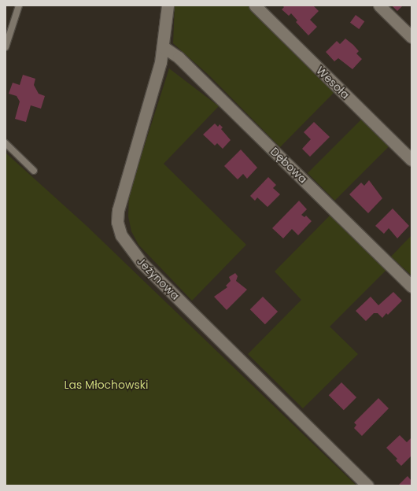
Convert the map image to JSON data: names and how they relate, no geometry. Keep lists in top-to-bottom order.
{
  "streets": {
    "street": ["Wesoła", "Dębowa", "Jeżynowa"]
  },
  "crossings": [
    ["Dębowa", "Jeżynowa"]
  ],
  "parks": ["Las Młochowski"]
}
